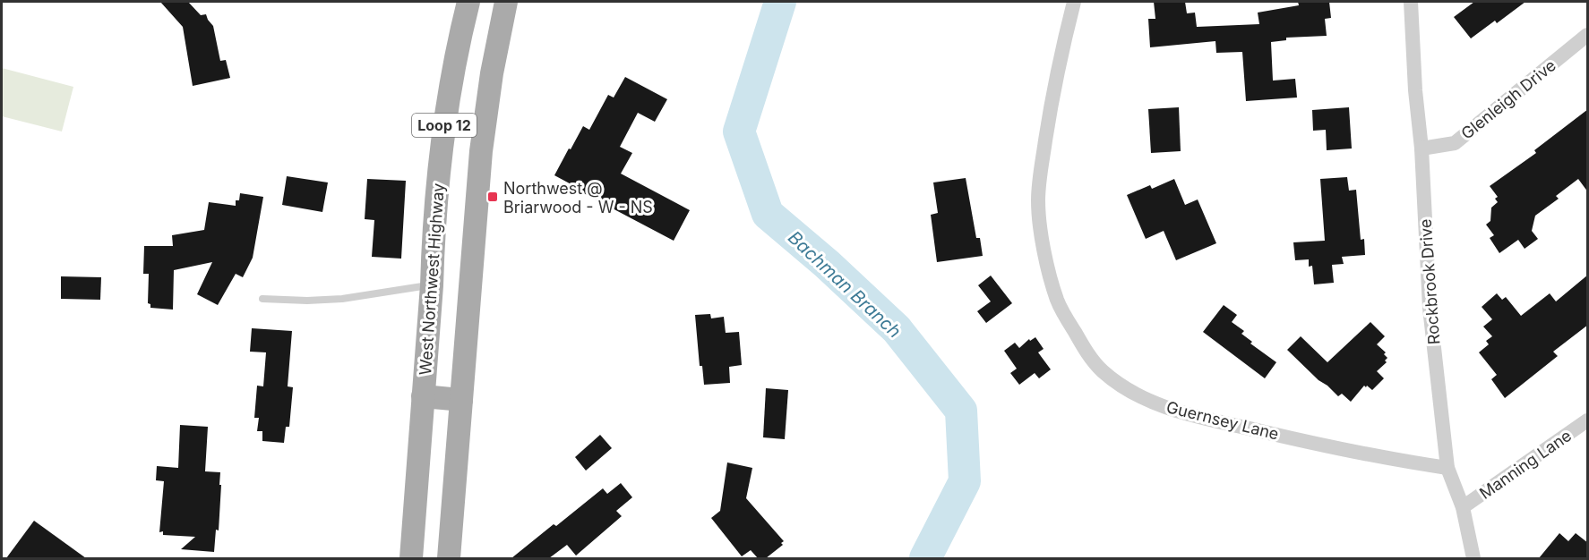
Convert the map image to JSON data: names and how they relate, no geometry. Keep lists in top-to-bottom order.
{
  "streets": {
    "main road": ["Loop 12", "West Northwest Highway"],
    "street": [
      "Glenleigh Drive",
      "Rockbrook Drive",
      "Guernsey Lane",
      "Manning Lane"
    ]
  },
  "crossings": [
    ["Glenleigh Drive", "Rockbrook Drive"],
    ["Rockbrook Drive", "Guernsey Lane"],
    ["Rockbrook Drive", "Manning Lane"]
  ],
  "water": ["Bachman Branch"],
  "places": {
    "transit": ["Northwest @ Briarwood - W - NS"]
  }
}
